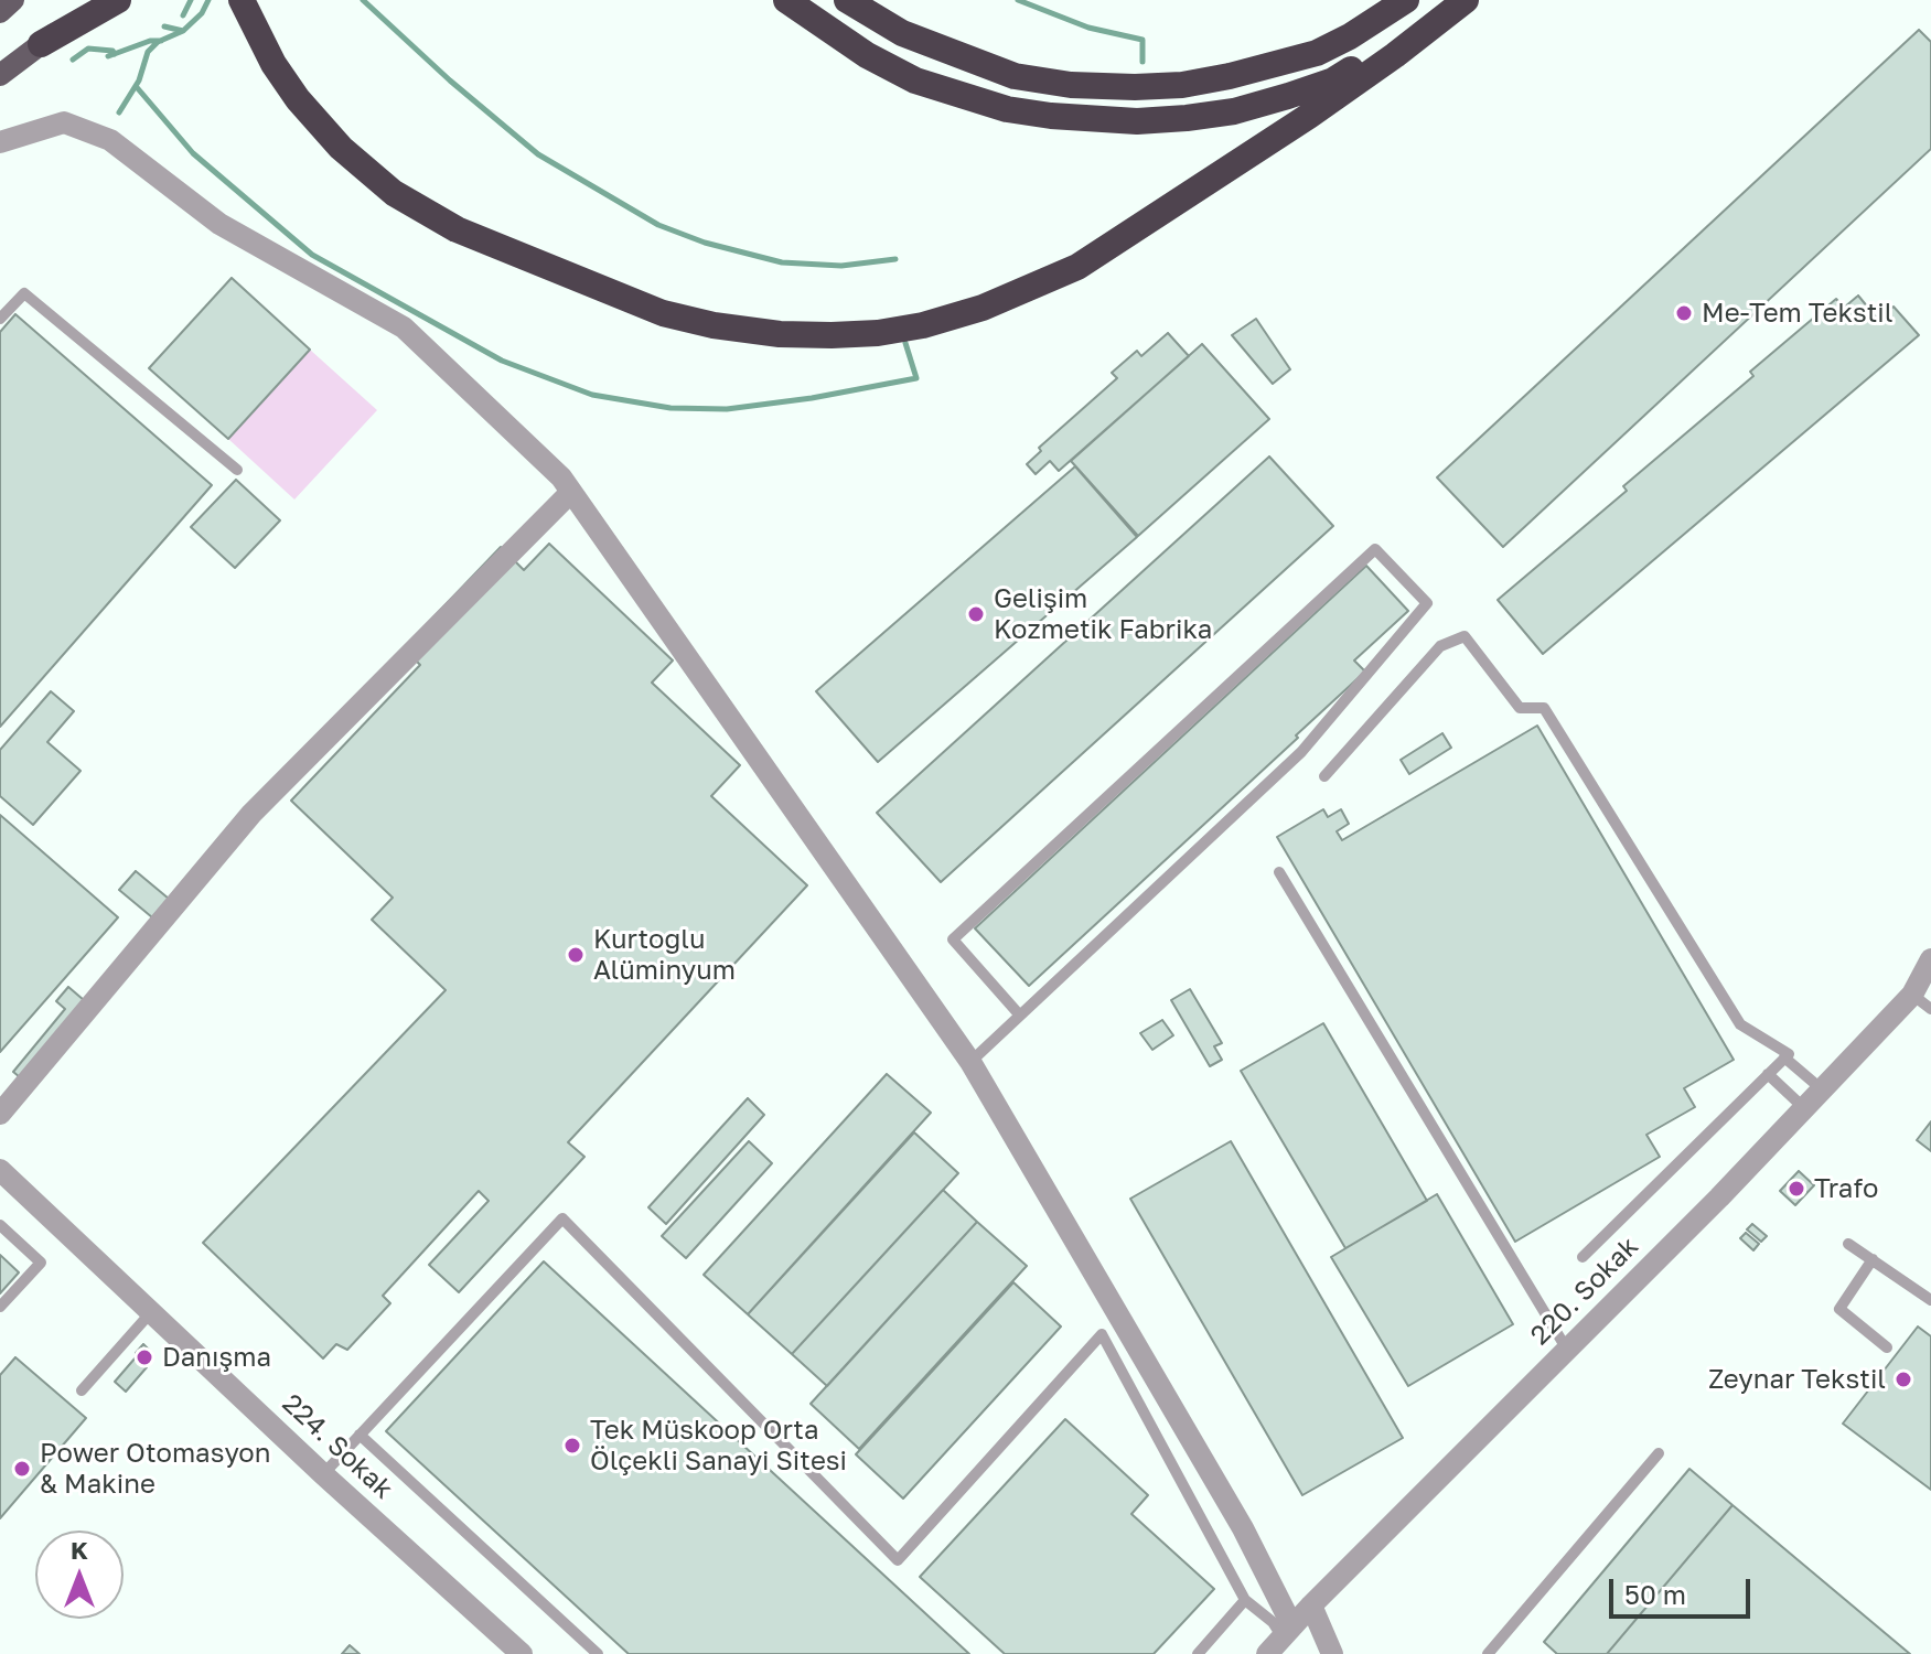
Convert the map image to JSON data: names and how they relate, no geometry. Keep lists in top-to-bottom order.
{
  "streets": {
    "street": ["220. Sokak", "224. Sokak"]
  },
  "places": [
    "Me-Tem Tekstil",
    "Gelişim Kozmetik Fabrika",
    "Kurtoğlu Alüminyum",
    "Trafo",
    "Danışma",
    "Zeynar Tekstil",
    "Tek Müskoop Orta Ölçekli Sanayi Sitesi",
    "Power Otomasyon & Makine"
  ],
  "scale_bar": "50 m",
  "north": "top"
}
